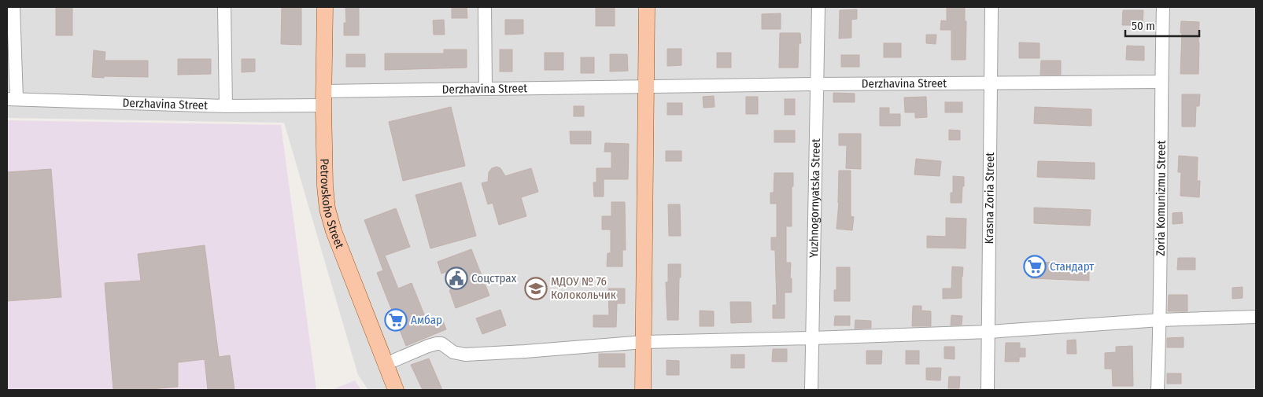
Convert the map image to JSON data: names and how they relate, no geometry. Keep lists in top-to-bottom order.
{
  "streets": {
    "main road": ["Petrovskoho Street"],
    "street": [
      "Derzhavina Street",
      "Yuzhnogornyatska Street",
      "Krasna Zoria Street",
      "Zoria Komunizmu Street"
    ]
  },
  "crossings": [
    ["Derzhavina Street", "Yuzhnogornyatska Street"],
    ["Derzhavina Street", "Krasna Zoria Street"],
    ["Derzhavina Street", "Zoria Komunizmu Street"],
    ["Derzhavina Street", "Petrovskoho Street"]
  ],
  "places": {
    "supermarket": ["Стандарт", "Амбар"],
    "public building": ["Соцстрах"],
    "school or university": ["МДОУ № 76 Колокольчик"]
  },
  "scale_bar": "50 m"
}
